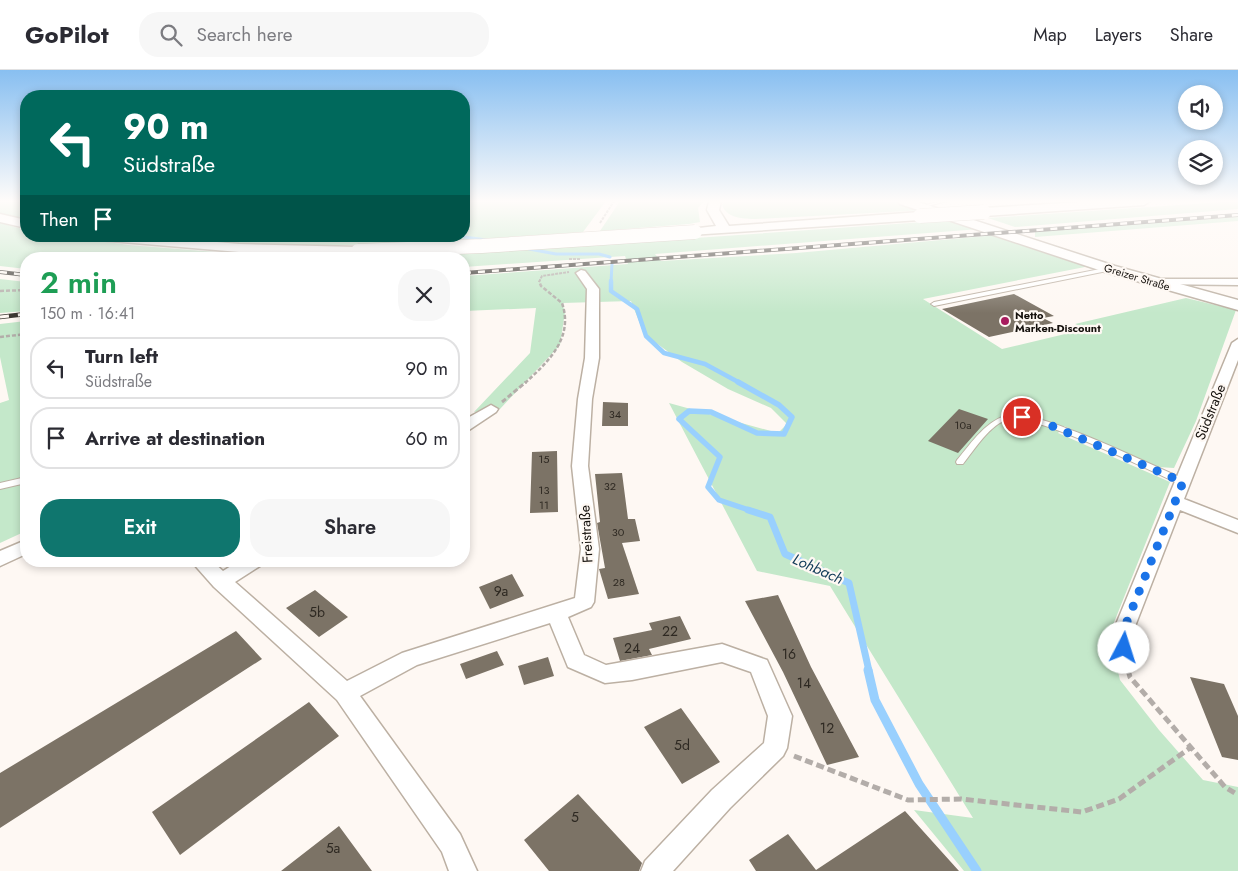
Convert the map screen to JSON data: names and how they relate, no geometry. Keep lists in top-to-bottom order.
{
  "streets": {
    "main road": ["Greizer Straße"],
    "street": ["Südstraße", "Freistraße"]
  },
  "water": ["Lohbach"],
  "places": ["Netto Marken-Discount"],
  "house_numbers": [
    "34",
    "10a",
    "15",
    "32",
    "13",
    "11",
    "30",
    "28",
    "9a",
    "5b",
    "22",
    "24",
    "16",
    "14",
    "12",
    "5d",
    "5",
    "5a"
  ],
  "page": {
    "header": "GoPilot",
    "search": "Search here",
    "nav": ["Map", "Layers", "Share"],
    "turn": ["90 m", "Südstraße"],
    "then": "Then",
    "heading": ["2 min", "150 m · 16:41"],
    "list": [
      {
        "name": "Turn left",
        "note": "Südstraße",
        "value": "90 m"
      },
      {
        "name": "Arrive at destination",
        "value": "60 m"
      }
    ],
    "buttons": ["Exit", "Share"]
  }
}
